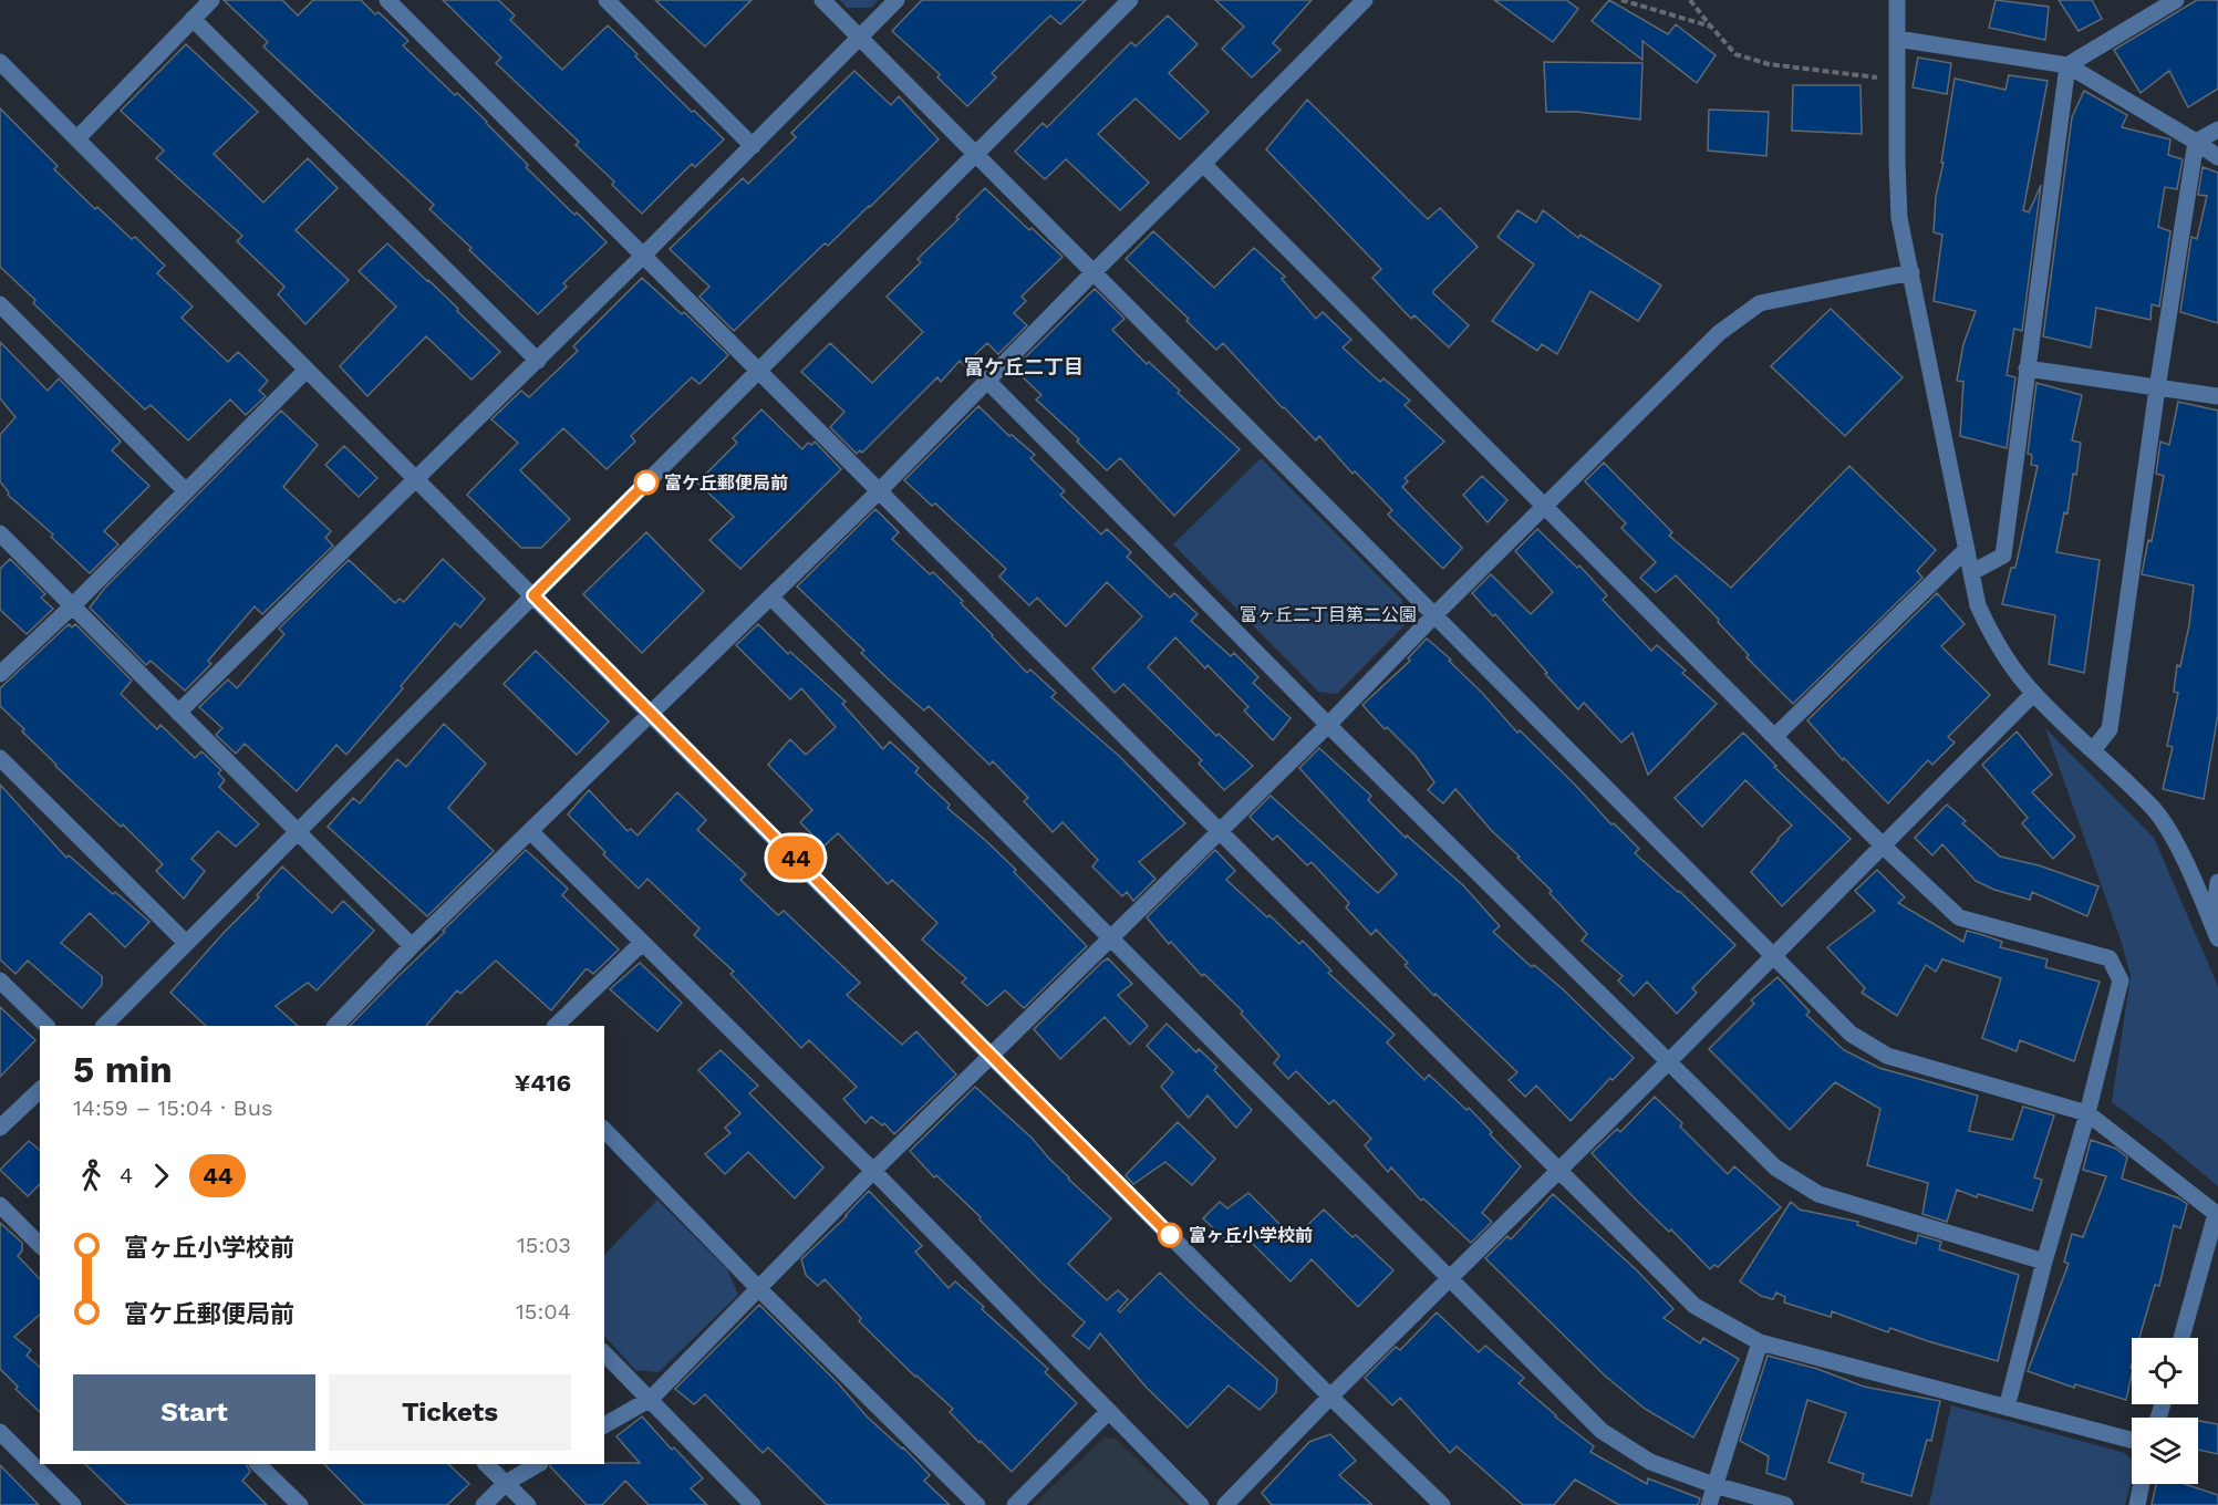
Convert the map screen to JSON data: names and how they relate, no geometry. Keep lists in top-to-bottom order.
{
  "districts": ["富ケ丘二丁目"],
  "parks": ["富ヶ丘二丁目第二公園"],
  "places": ["富ケ丘郵便局前", "富ヶ丘小学校前"],
  "lines": ["bus line 44"],
  "page": {
    "on_map": "44",
    "heading": ["5 min", "14:59 – 15:04 · Bus", "¥416"],
    "legs": ["4", "44"],
    "list": [
      {
        "name": "富ヶ丘小学校前",
        "value": "15:03"
      },
      {
        "name": "富ケ丘郵便局前",
        "value": "15:04"
      }
    ],
    "buttons": ["Start", "Tickets"]
  }
}
